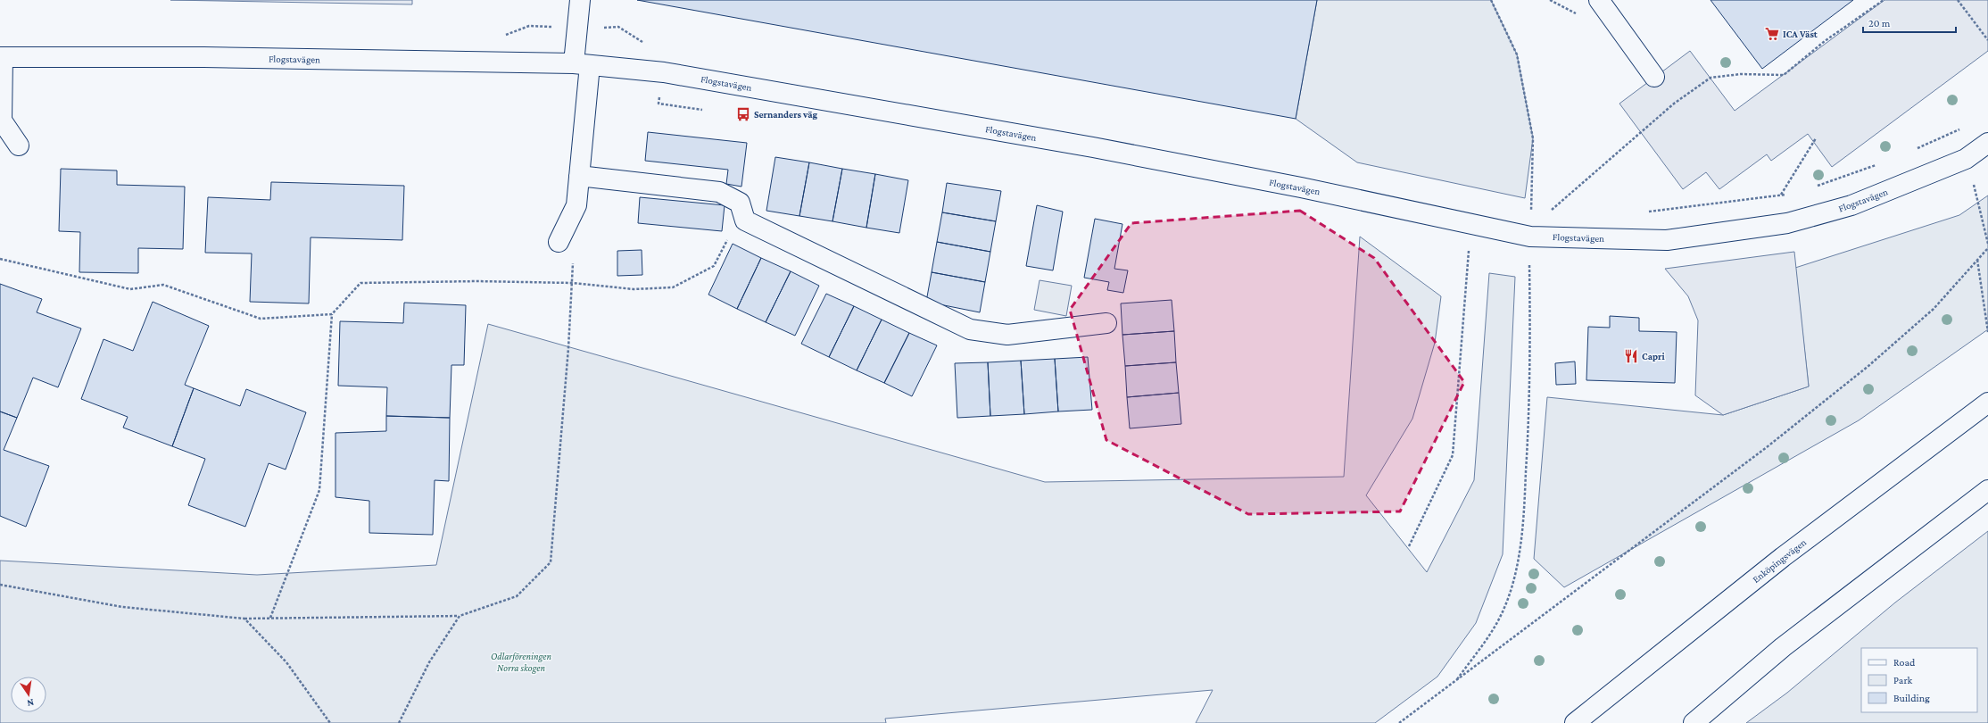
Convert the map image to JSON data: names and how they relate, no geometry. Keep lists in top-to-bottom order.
{
  "streets": {
    "street": ["Flogstavägen", "Enköpingsvägen"]
  },
  "parks": ["Odlarföreningen Norra skogen"],
  "places": {
    "supermarket": ["ICA Väst"],
    "bus stop": ["Sernanders väg"],
    "restaurant": ["Capri"]
  },
  "legend": ["Road", "Park", "Building"],
  "scale_bar": "20 m",
  "north": "bottom"
}
